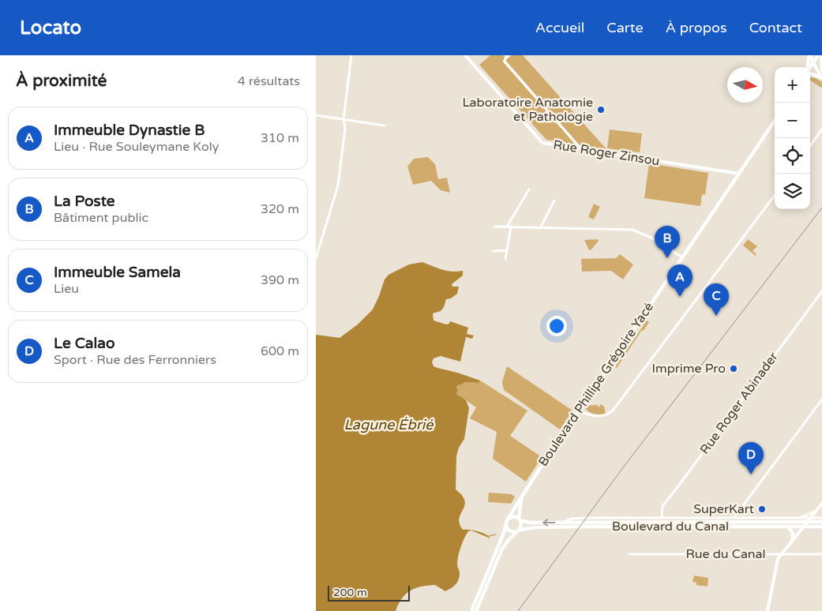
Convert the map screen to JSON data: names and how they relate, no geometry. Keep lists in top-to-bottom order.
{
  "streets": {
    "main road": ["Boulevard Phillipe Grégoire Yacé", "Boulevard du Canal"],
    "street": ["Rue Roger Zinsou", "Rue Roger Abinader", "Rue du Canal"]
  },
  "crossings": [
    ["Rue Roger Zinsou", "Boulevard Phillipe Grégoire Yacé"],
    ["Boulevard Phillipe Grégoire Yacé", "Boulevard du Canal"],
    ["Rue Roger Abinader", "Boulevard du Canal"]
  ],
  "water": ["Lagune Ébrié"],
  "places": ["Laboratoire Anatomie et Pathologie", "Imprime Pro", "SuperKart"],
  "scale_bar": "200 m",
  "north": "right",
  "page": {
    "header": "Locato",
    "nav": [
      "Accueil",
      "Carte",
      "À propos",
      "Contact"
    ],
    "heading": ["À proximité", "4 résultats"],
    "map_buttons": ["+", "−"],
    "list": [
      {
        "mark": "A",
        "name": "Immeuble Dynastie B",
        "note": "Lieu · Rue Souleymane Koly",
        "value": "310 m"
      },
      {
        "mark": "B",
        "name": "La Poste",
        "note": "Bâtiment public",
        "value": "320 m"
      },
      {
        "mark": "C",
        "name": "Immeuble Samela",
        "note": "Lieu",
        "value": "390 m"
      },
      {
        "mark": "D",
        "name": "Le Calao",
        "note": "Sport · Rue des Ferronniers",
        "value": "600 m"
      }
    ],
    "pins": [
      "B",
      "A",
      "C",
      "D"
    ],
    "scale": "200 m"
  }
}
